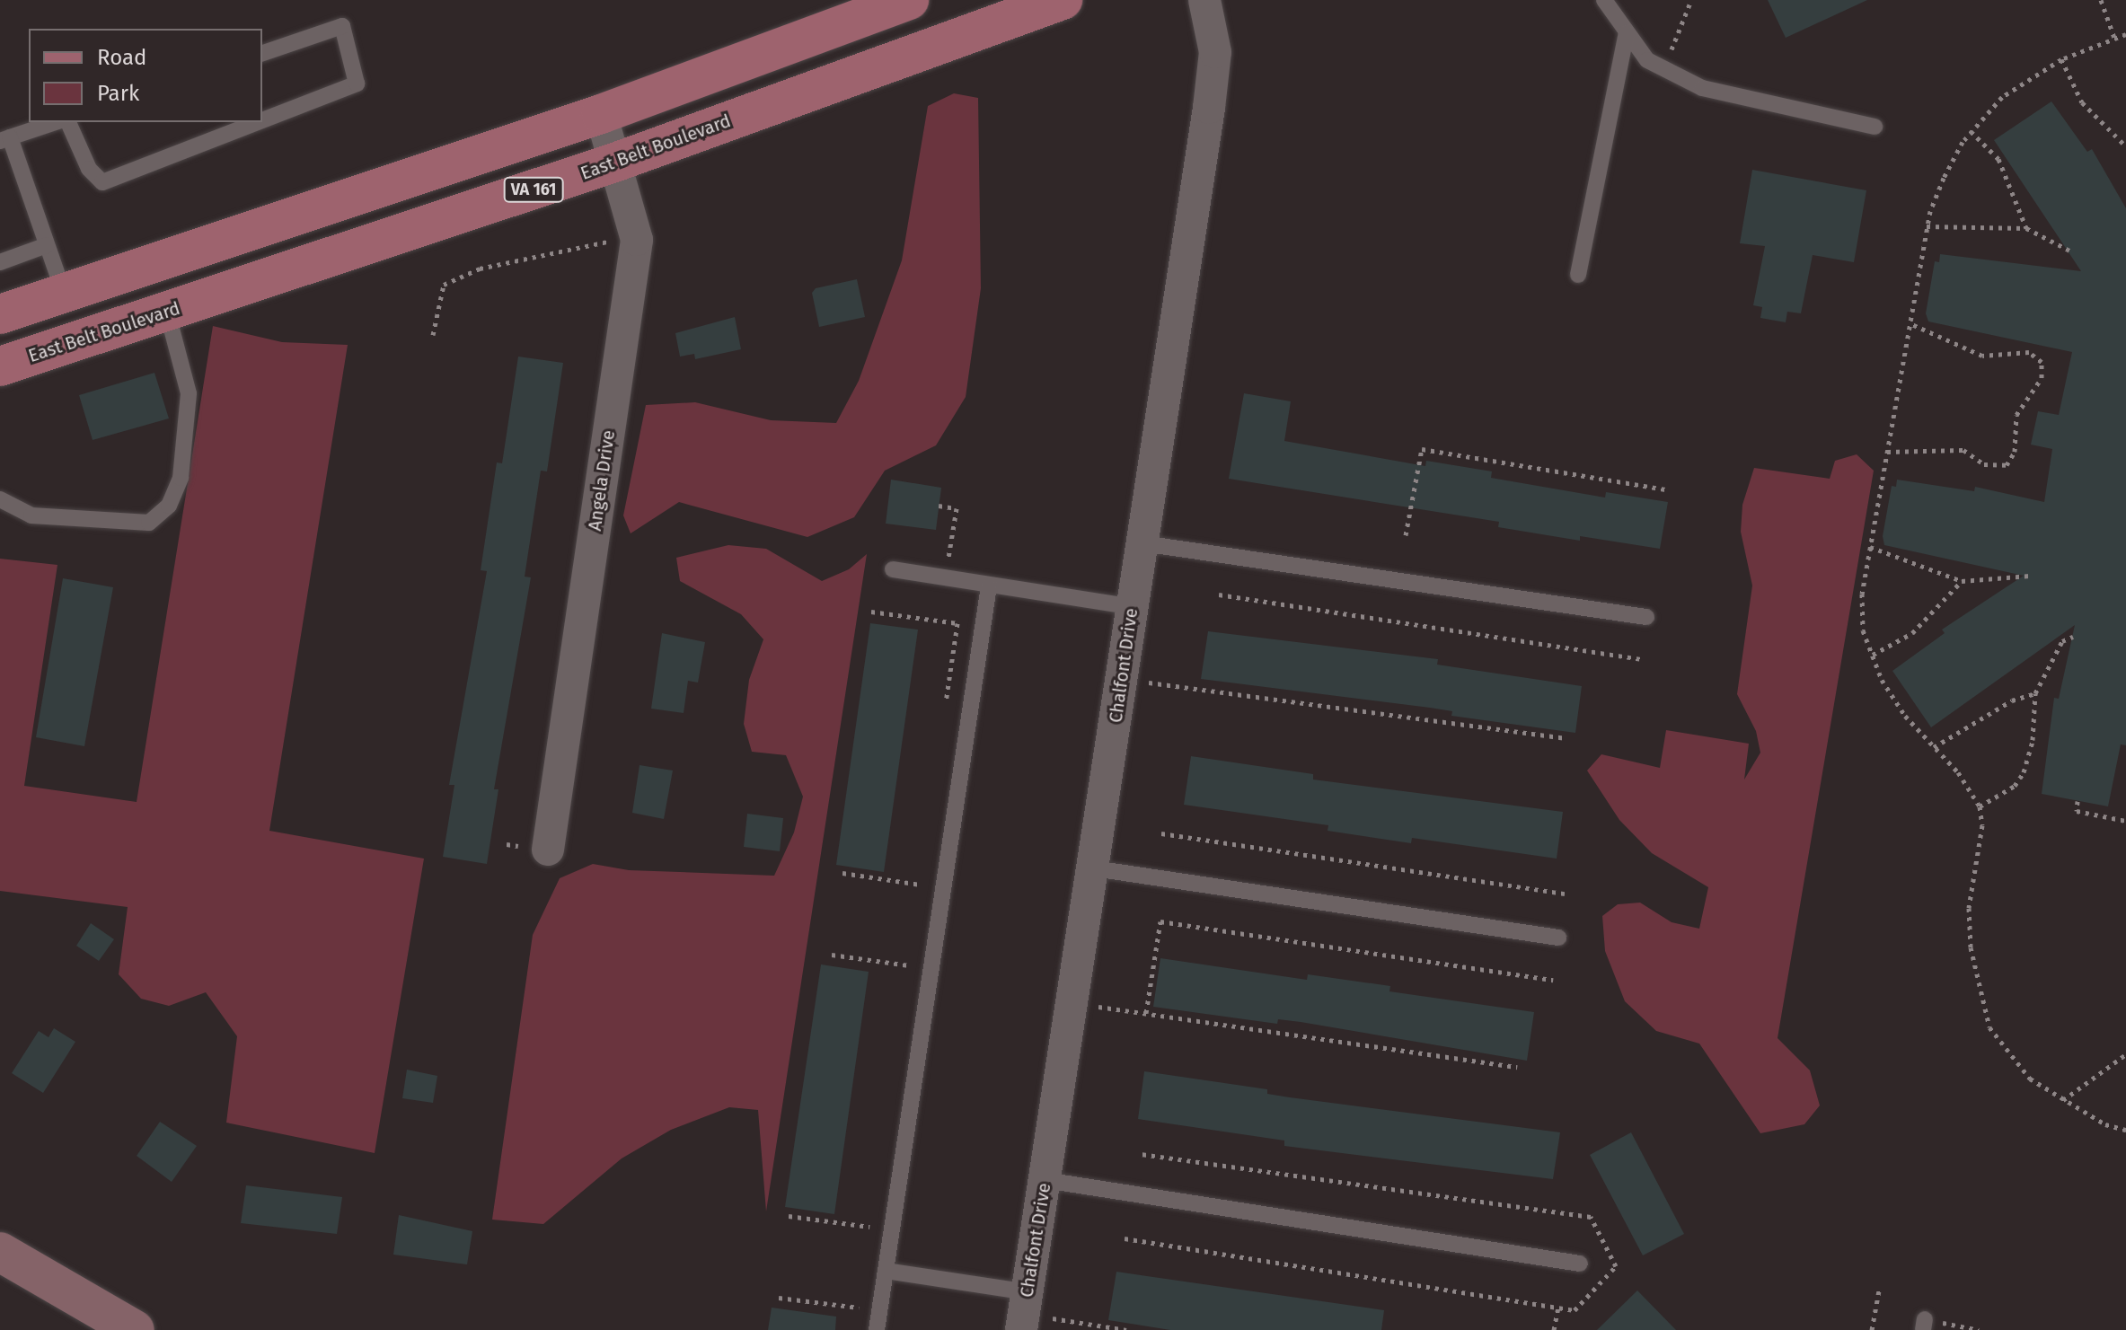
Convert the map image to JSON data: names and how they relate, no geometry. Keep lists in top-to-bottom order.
{
  "streets": {
    "main road": ["East Belt Boulevard", "VA 161"],
    "street": ["Angela Drive", "Chalfont Drive"]
  },
  "crossings": [
    ["East Belt Boulevard", "Angela Drive"]
  ],
  "legend": ["Road", "Park"]
}
